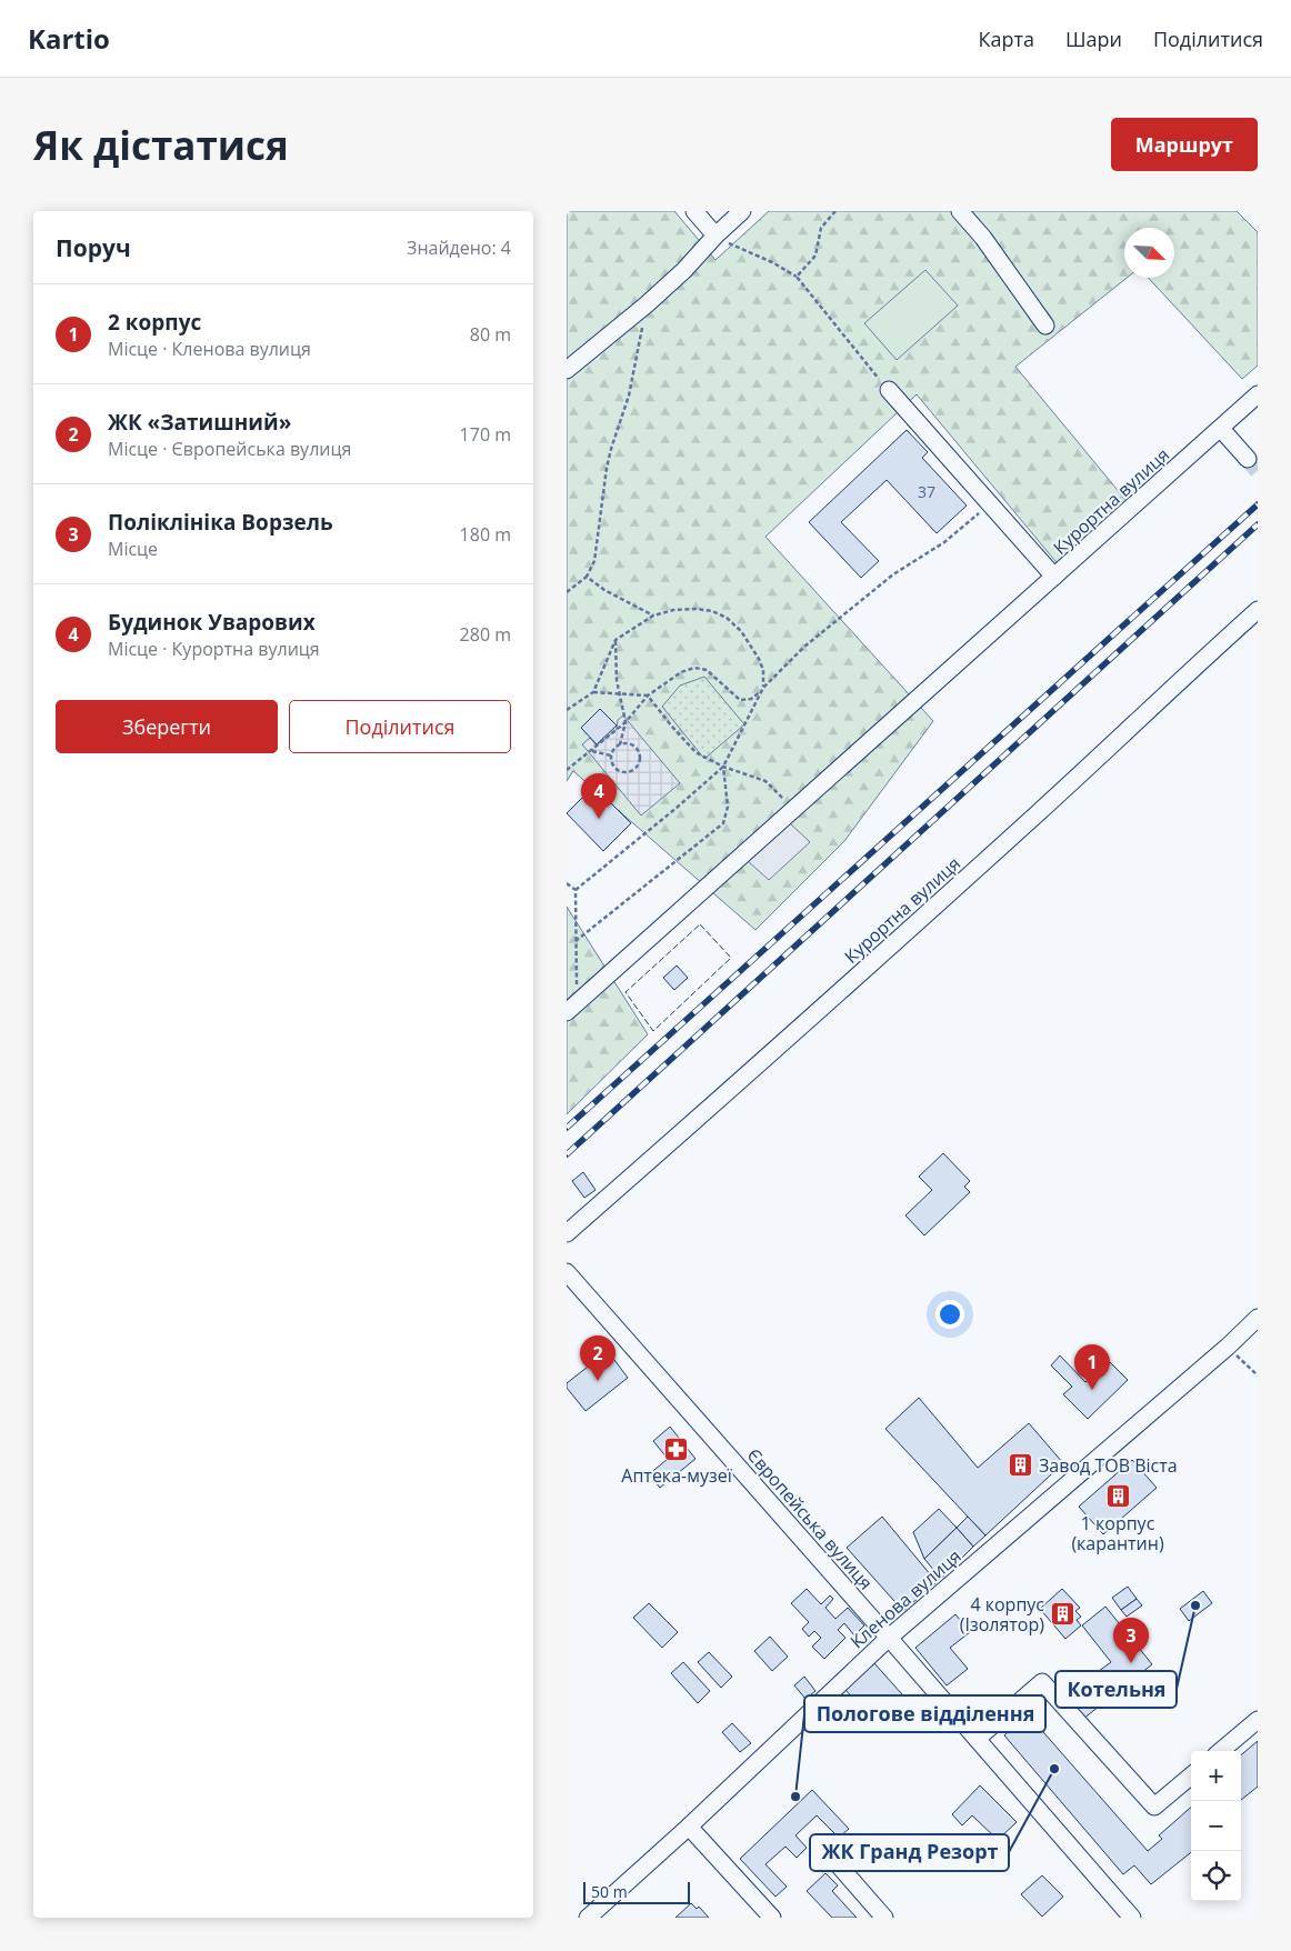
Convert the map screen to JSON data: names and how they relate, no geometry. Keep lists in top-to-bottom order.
{
  "streets": {
    "street": ["Курортна вулиця", "Європейська вулиця", "Кленова вулиця"]
  },
  "crossings": [
    ["Європейська вулиця", "Кленова вулиця"]
  ],
  "places": {
    "pharmacy": ["Аптека-музеї"],
    "building": ["Завод ТОВ Віста", "1 корпус (карантин)", "4 корпус (Ізолятор)"],
    "other": ["Котельня", "ЖК Гранд Резорт", "Пологове відділення"]
  },
  "house_numbers": ["37"],
  "scale_bar": "50 m",
  "north": "bottom right",
  "page": {
    "header": "Kartio",
    "nav": ["Карта", "Шари", "Поділитися"],
    "buttons": [
      "Маршрут",
      ["Зберегти", "Поділитися"]
    ],
    "title": "Як дістатися",
    "heading": ["Поруч", "Знайдено: 4"],
    "list": [
      {
        "mark": "1",
        "name": "2 корпус",
        "note": "Місце · Кленова вулиця",
        "value": "80 m"
      },
      {
        "mark": "2",
        "name": "ЖК «Затишний»",
        "note": "Місце · Європейська вулиця",
        "value": "170 m"
      },
      {
        "mark": "3",
        "name": "Поліклініка Ворзель",
        "note": "Місце",
        "value": "180 m"
      },
      {
        "mark": "4",
        "name": "Будинок Уварових",
        "note": "Місце · Курортна вулиця",
        "value": "280 m"
      }
    ],
    "pins": [
      "4",
      "2",
      "1",
      "3"
    ],
    "map_buttons": ["+", "−"],
    "scale": "50 m"
  }
}
